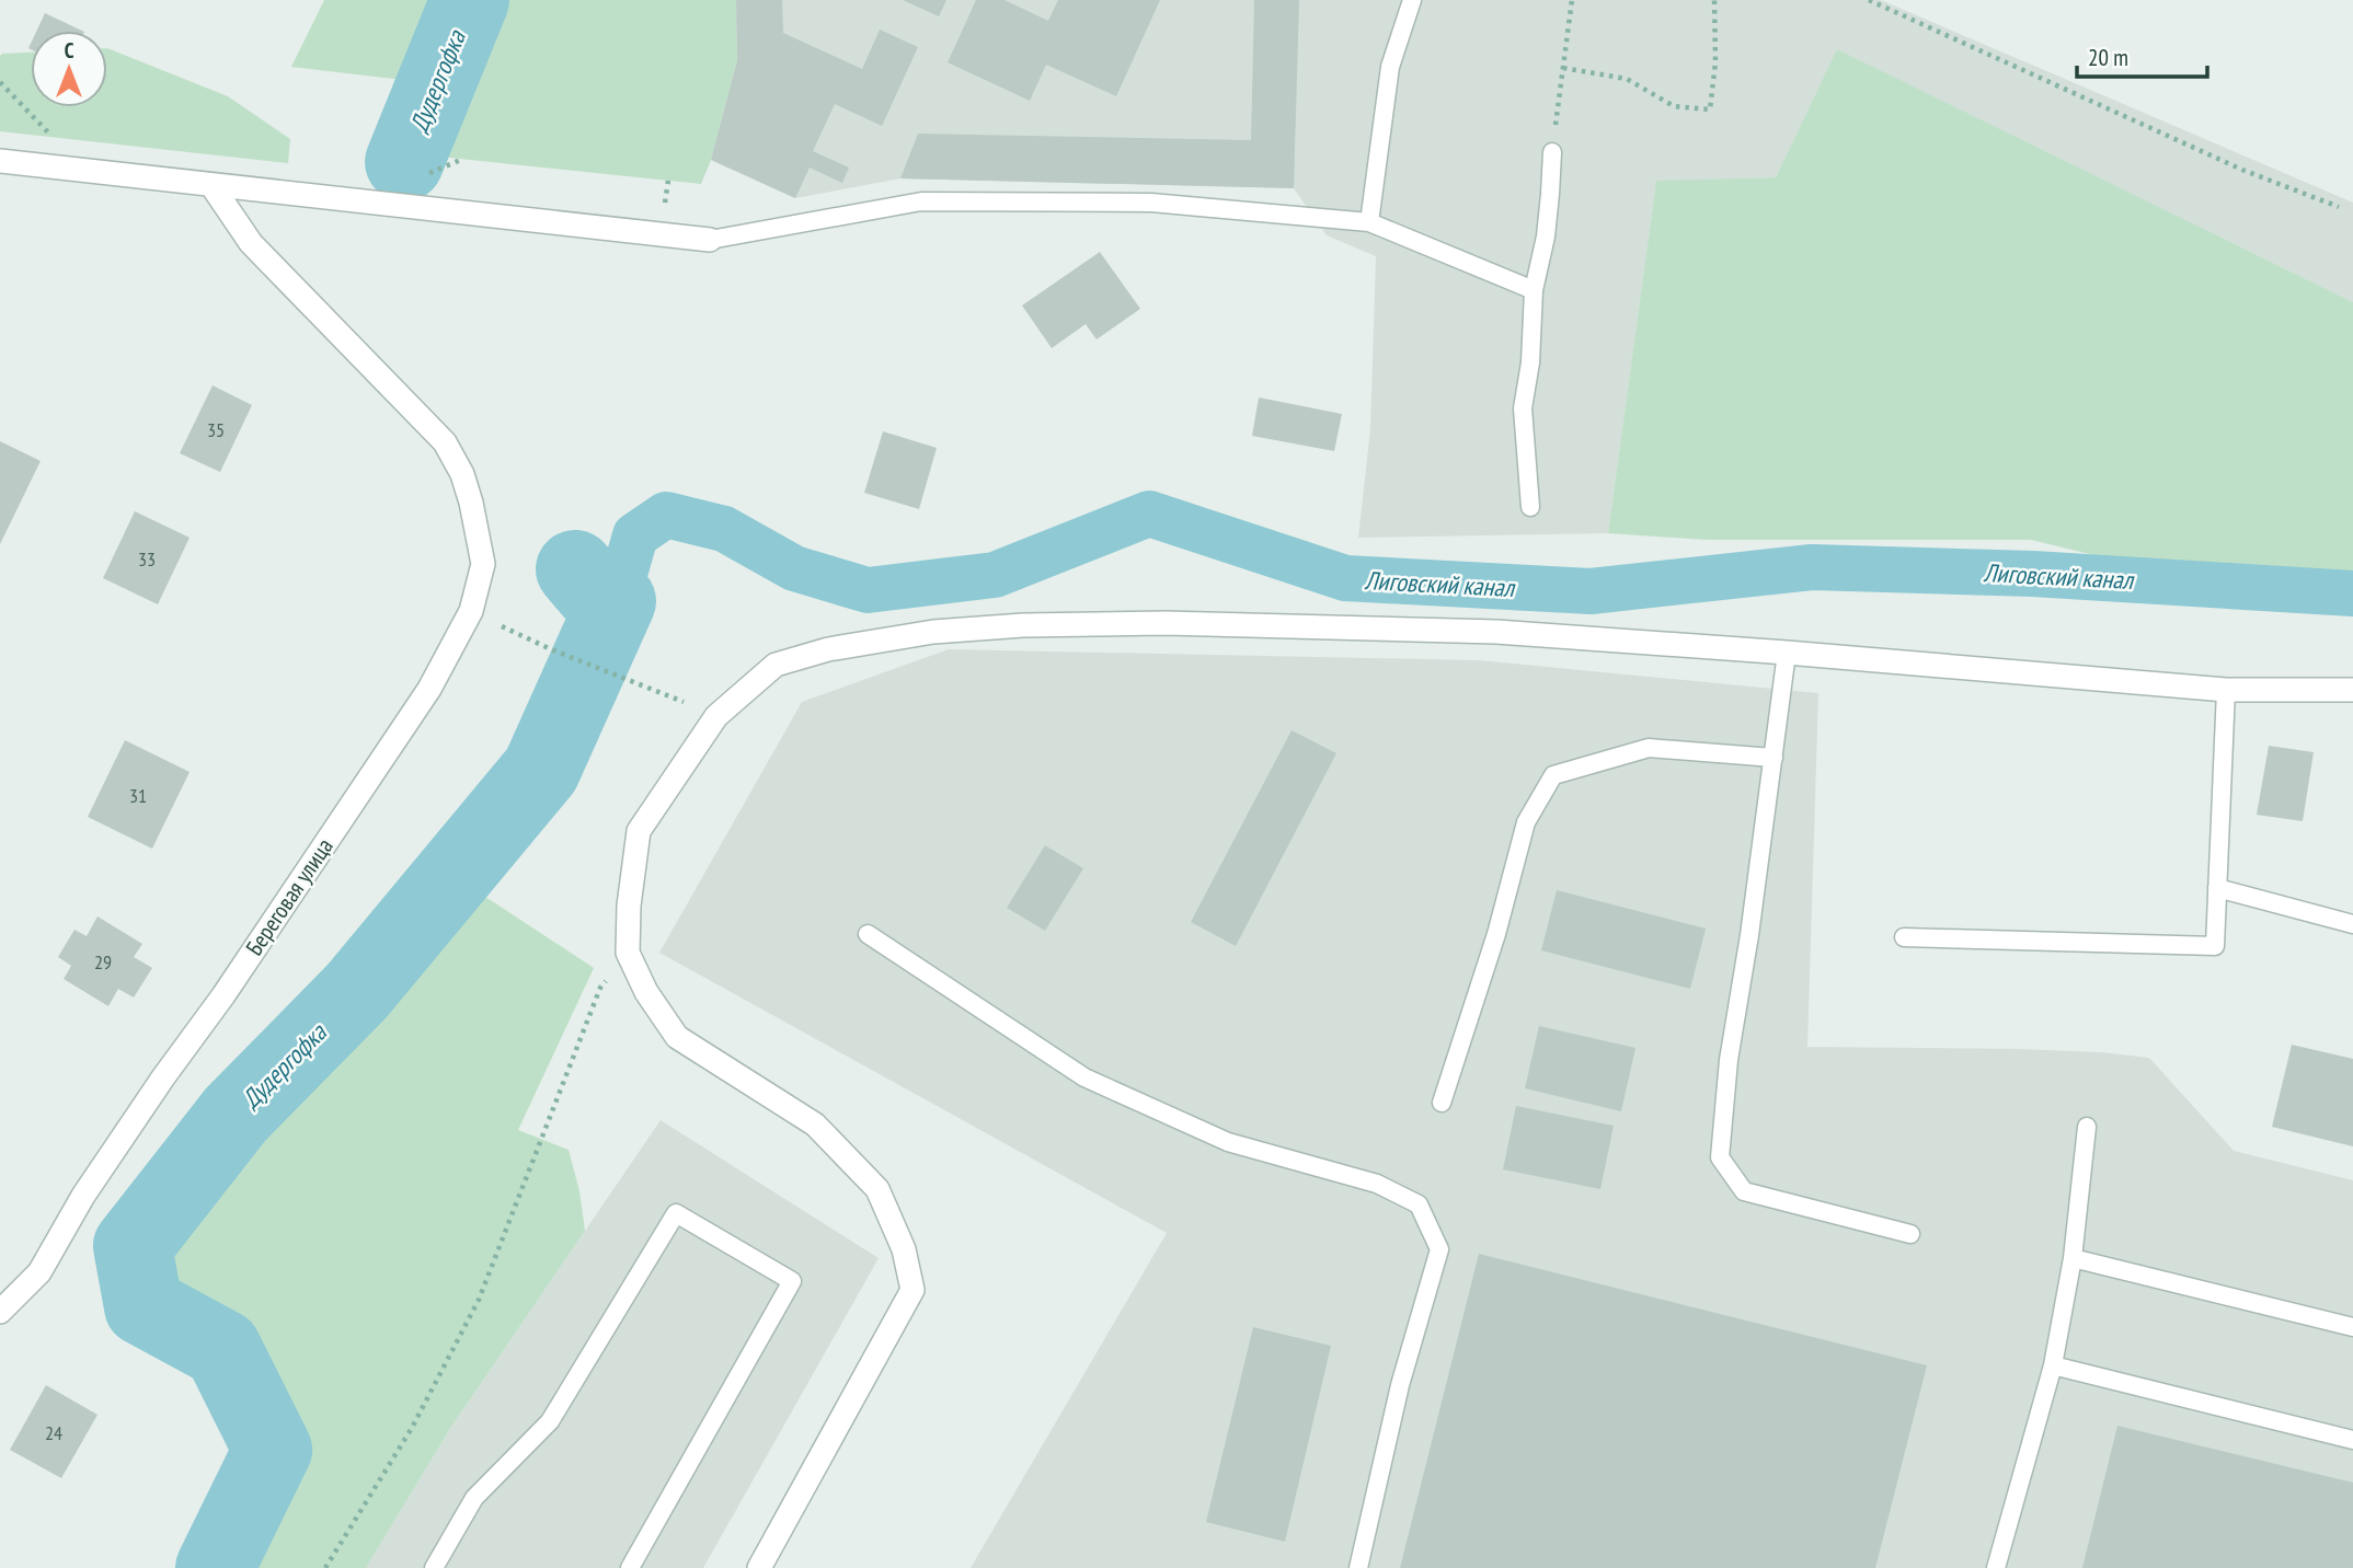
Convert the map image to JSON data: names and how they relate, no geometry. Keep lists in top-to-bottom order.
{
  "streets": {
    "street": ["Береговая улица"]
  },
  "water": ["Дудергофка", "Лиговский канал"],
  "house_numbers": [
    "35",
    "33",
    "31",
    "29",
    "24"
  ],
  "scale_bar": "20 m",
  "north": "top"
}
